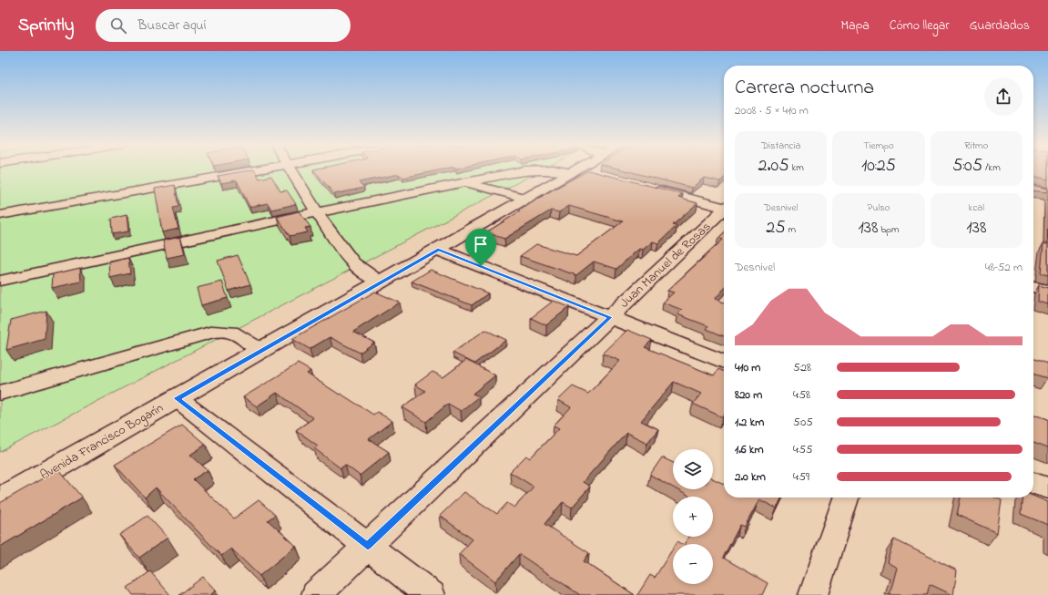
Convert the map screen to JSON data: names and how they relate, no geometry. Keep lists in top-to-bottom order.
{
  "streets": {
    "street": ["Juan Manuel de Rosas", "Avenida Francisco Bogarín"]
  },
  "page": {
    "header": "Sprintly",
    "search": "Buscar aquí",
    "nav": ["Mapa", "Cómo llegar", "Guardados"],
    "heading": ["Carrera nocturna", "20:08 · 5 × 410 m"],
    "stats": [
      ["Distancia", "2.05 km"],
      ["Tiempo", "10:25"],
      ["Ritmo", "5:05 /km"],
      ["Desnivel", "25 m"],
      ["Pulso", "138 bpm"],
      ["kcal", "138"]
    ],
    "chart": ["Desnivel", "48–52 m"],
    "list": [
      {
        "name": "410 m",
        "note": "5:28"
      },
      {
        "name": "820 m",
        "note": "4:58"
      },
      {
        "name": "1.2 km",
        "note": "5:05"
      },
      {
        "name": "1.6 km",
        "note": "4:55"
      },
      {
        "name": "2.0 km",
        "note": "4:59"
      }
    ],
    "map_buttons": ["+", "−"]
  }
}
